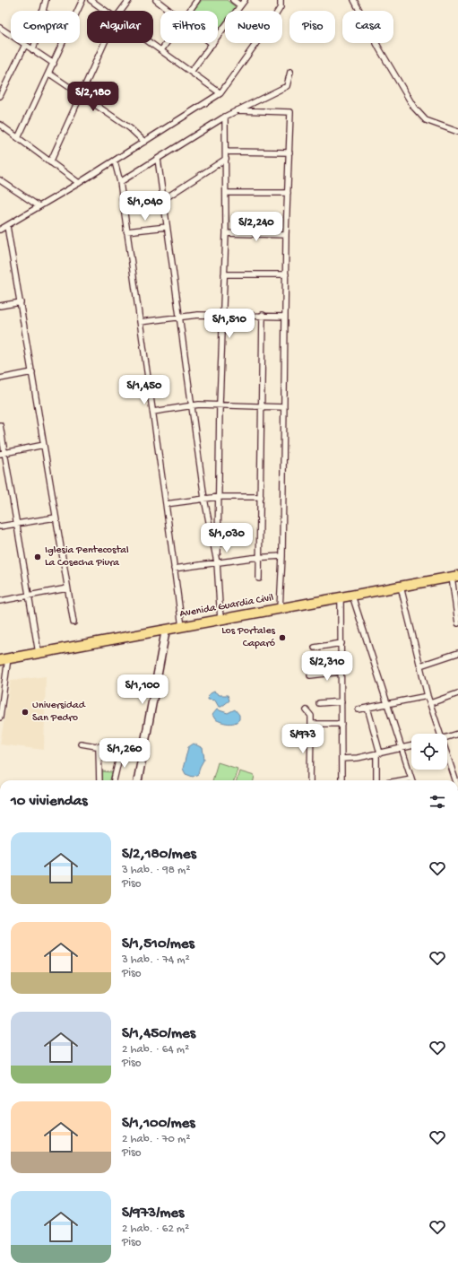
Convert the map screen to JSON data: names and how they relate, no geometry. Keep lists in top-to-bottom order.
{
  "streets": {
    "highway": ["Avenida Guardia Civil"]
  },
  "places": ["Iglesia Pentecostal La Cosecha Piura", "Los Portales Caparó", "Universidad San Pedro"],
  "page": {
    "chip": [
      "Comprar",
      "Alquilar",
      "Filtros",
      "Nuevo",
      "Piso",
      "Casa"
    ],
    "price": [
      "S/2,180",
      "S/1,040",
      "S/2,240",
      "S/1,510",
      "S/1,450",
      "S/1,030",
      "S/2,310",
      "S/1,100",
      "S/973",
      "S/1,260"
    ],
    "heading": "10 viviendas",
    "list": [
      {
        "name": "S/2,180/mes",
        "note": "3 hab. · 98 m² · Piso"
      },
      {
        "name": "S/1,510/mes",
        "note": "3 hab. · 74 m² · Piso"
      },
      {
        "name": "S/1,450/mes",
        "note": "2 hab. · 64 m² · Piso"
      },
      {
        "name": "S/1,100/mes",
        "note": "2 hab. · 70 m² · Piso"
      },
      {
        "name": "S/973/mes",
        "note": "2 hab. · 62 m² · Piso"
      }
    ]
  }
}
